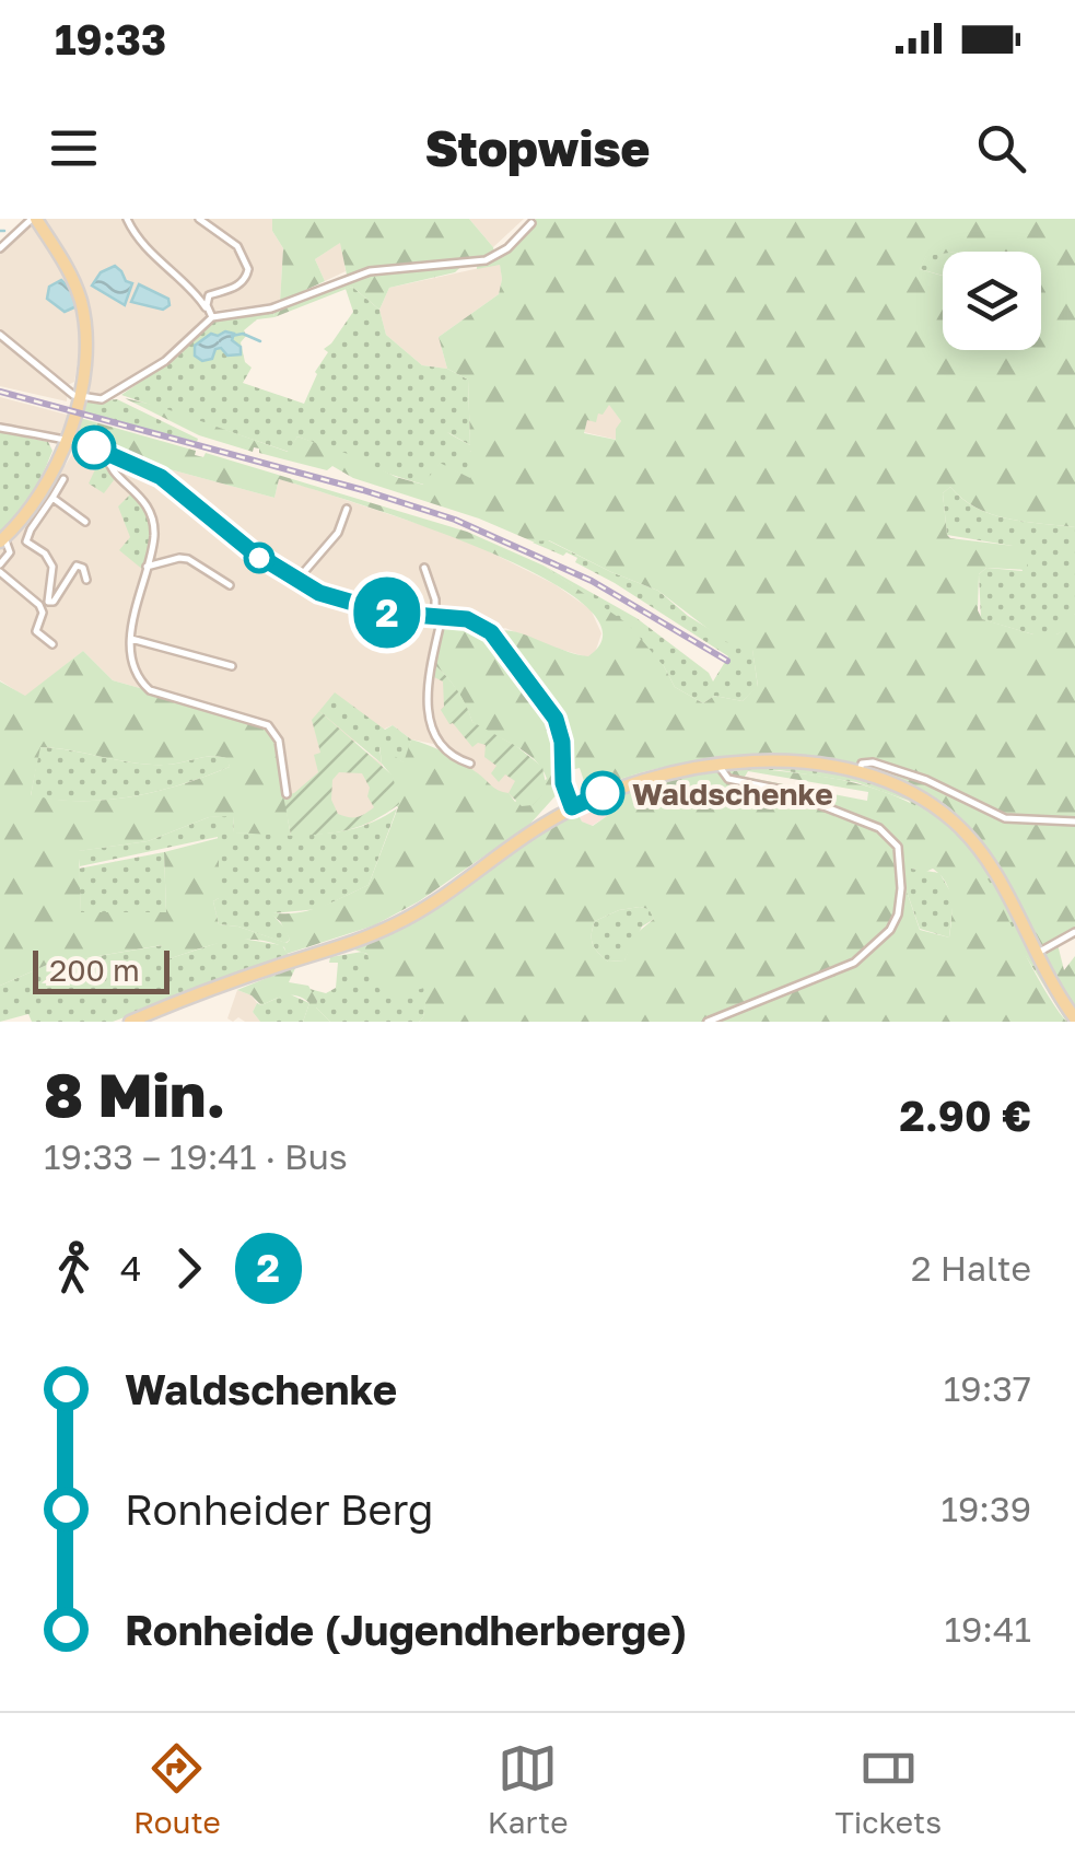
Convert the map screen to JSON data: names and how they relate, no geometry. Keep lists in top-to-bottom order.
{
  "places": ["Waldschenke"],
  "lines": ["bus line 2"],
  "scale_bar": "200 m",
  "page": {
    "status": "19:33",
    "header": "Stopwise",
    "on_map": "2",
    "scale": "200 m",
    "heading": ["8 Min.", "19:33 – 19:41 · Bus", "2.90 €"],
    "legs": ["4", "2", "2 Halte"],
    "list": [
      {
        "name": "Waldschenke",
        "value": "19:37"
      },
      {
        "name": "Ronheider Berg",
        "value": "19:39"
      },
      {
        "name": "Ronheide (Jugendherberge)",
        "value": "19:41"
      }
    ],
    "tabs": ["Route", "Karte", "Tickets"]
  }
}
